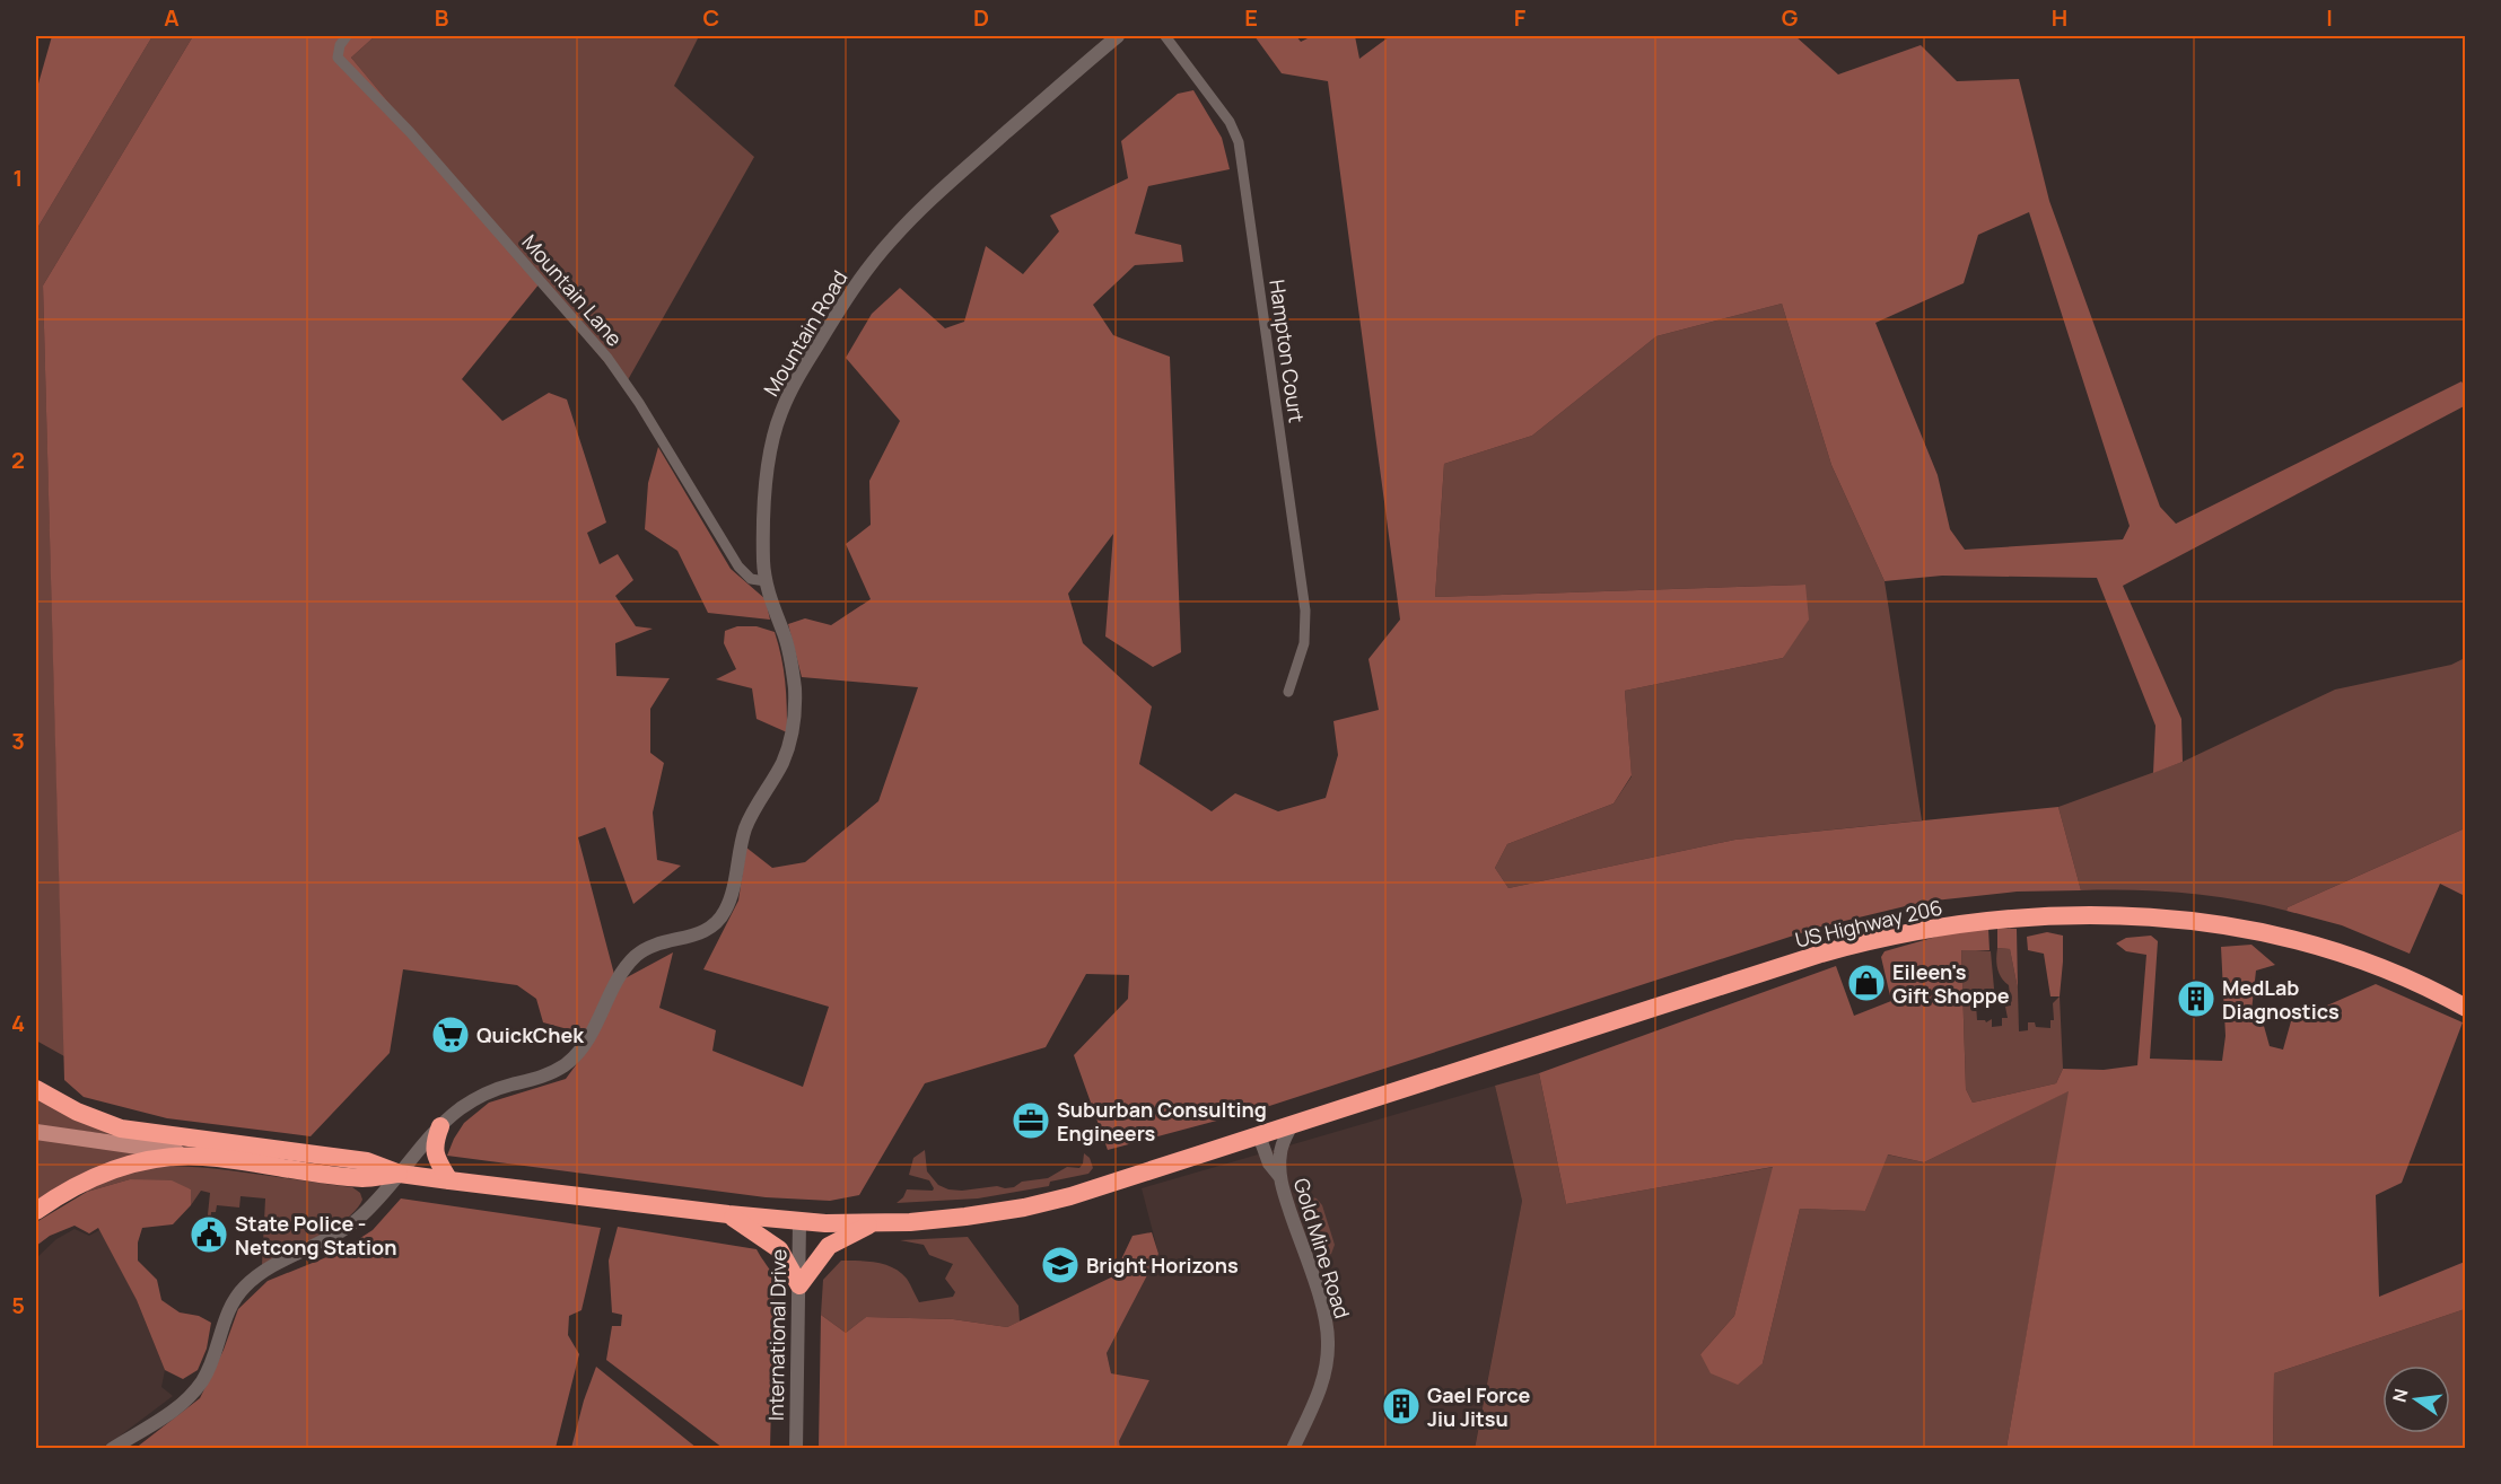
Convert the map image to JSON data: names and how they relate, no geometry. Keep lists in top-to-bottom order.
{
  "streets": {
    "highway": ["US Highway 206"],
    "street": [
      "Mountain Lane",
      "Mountain Road",
      "Hampton Court",
      "Gold Mine Road",
      "International Drive"
    ]
  },
  "crossings": [
    ["Mountain Lane", "Mountain Road"],
    ["Mountain Road", "US Highway 206"],
    ["US Highway 206", "Gold Mine Road"],
    ["US Highway 206", "International Drive"]
  ],
  "places": {
    "shop": ["Eileen's Gift Shoppe"],
    "building": ["MedLab Diagnostics", "Gael Force Jiu Jitsu"],
    "supermarket": ["QuickChek"],
    "office": ["Suburban Consulting Engineers"],
    "public building": ["State Police - Netcong Station"],
    "school or university": ["Bright Horizons"]
  },
  "north": "left",
  "grid": {
    "columns": [
      "A",
      "B",
      "C",
      "D",
      "E",
      "F",
      "G",
      "H",
      "I"
    ],
    "rows": [
      "1",
      "2",
      "3",
      "4",
      "5"
    ]
  }
}
